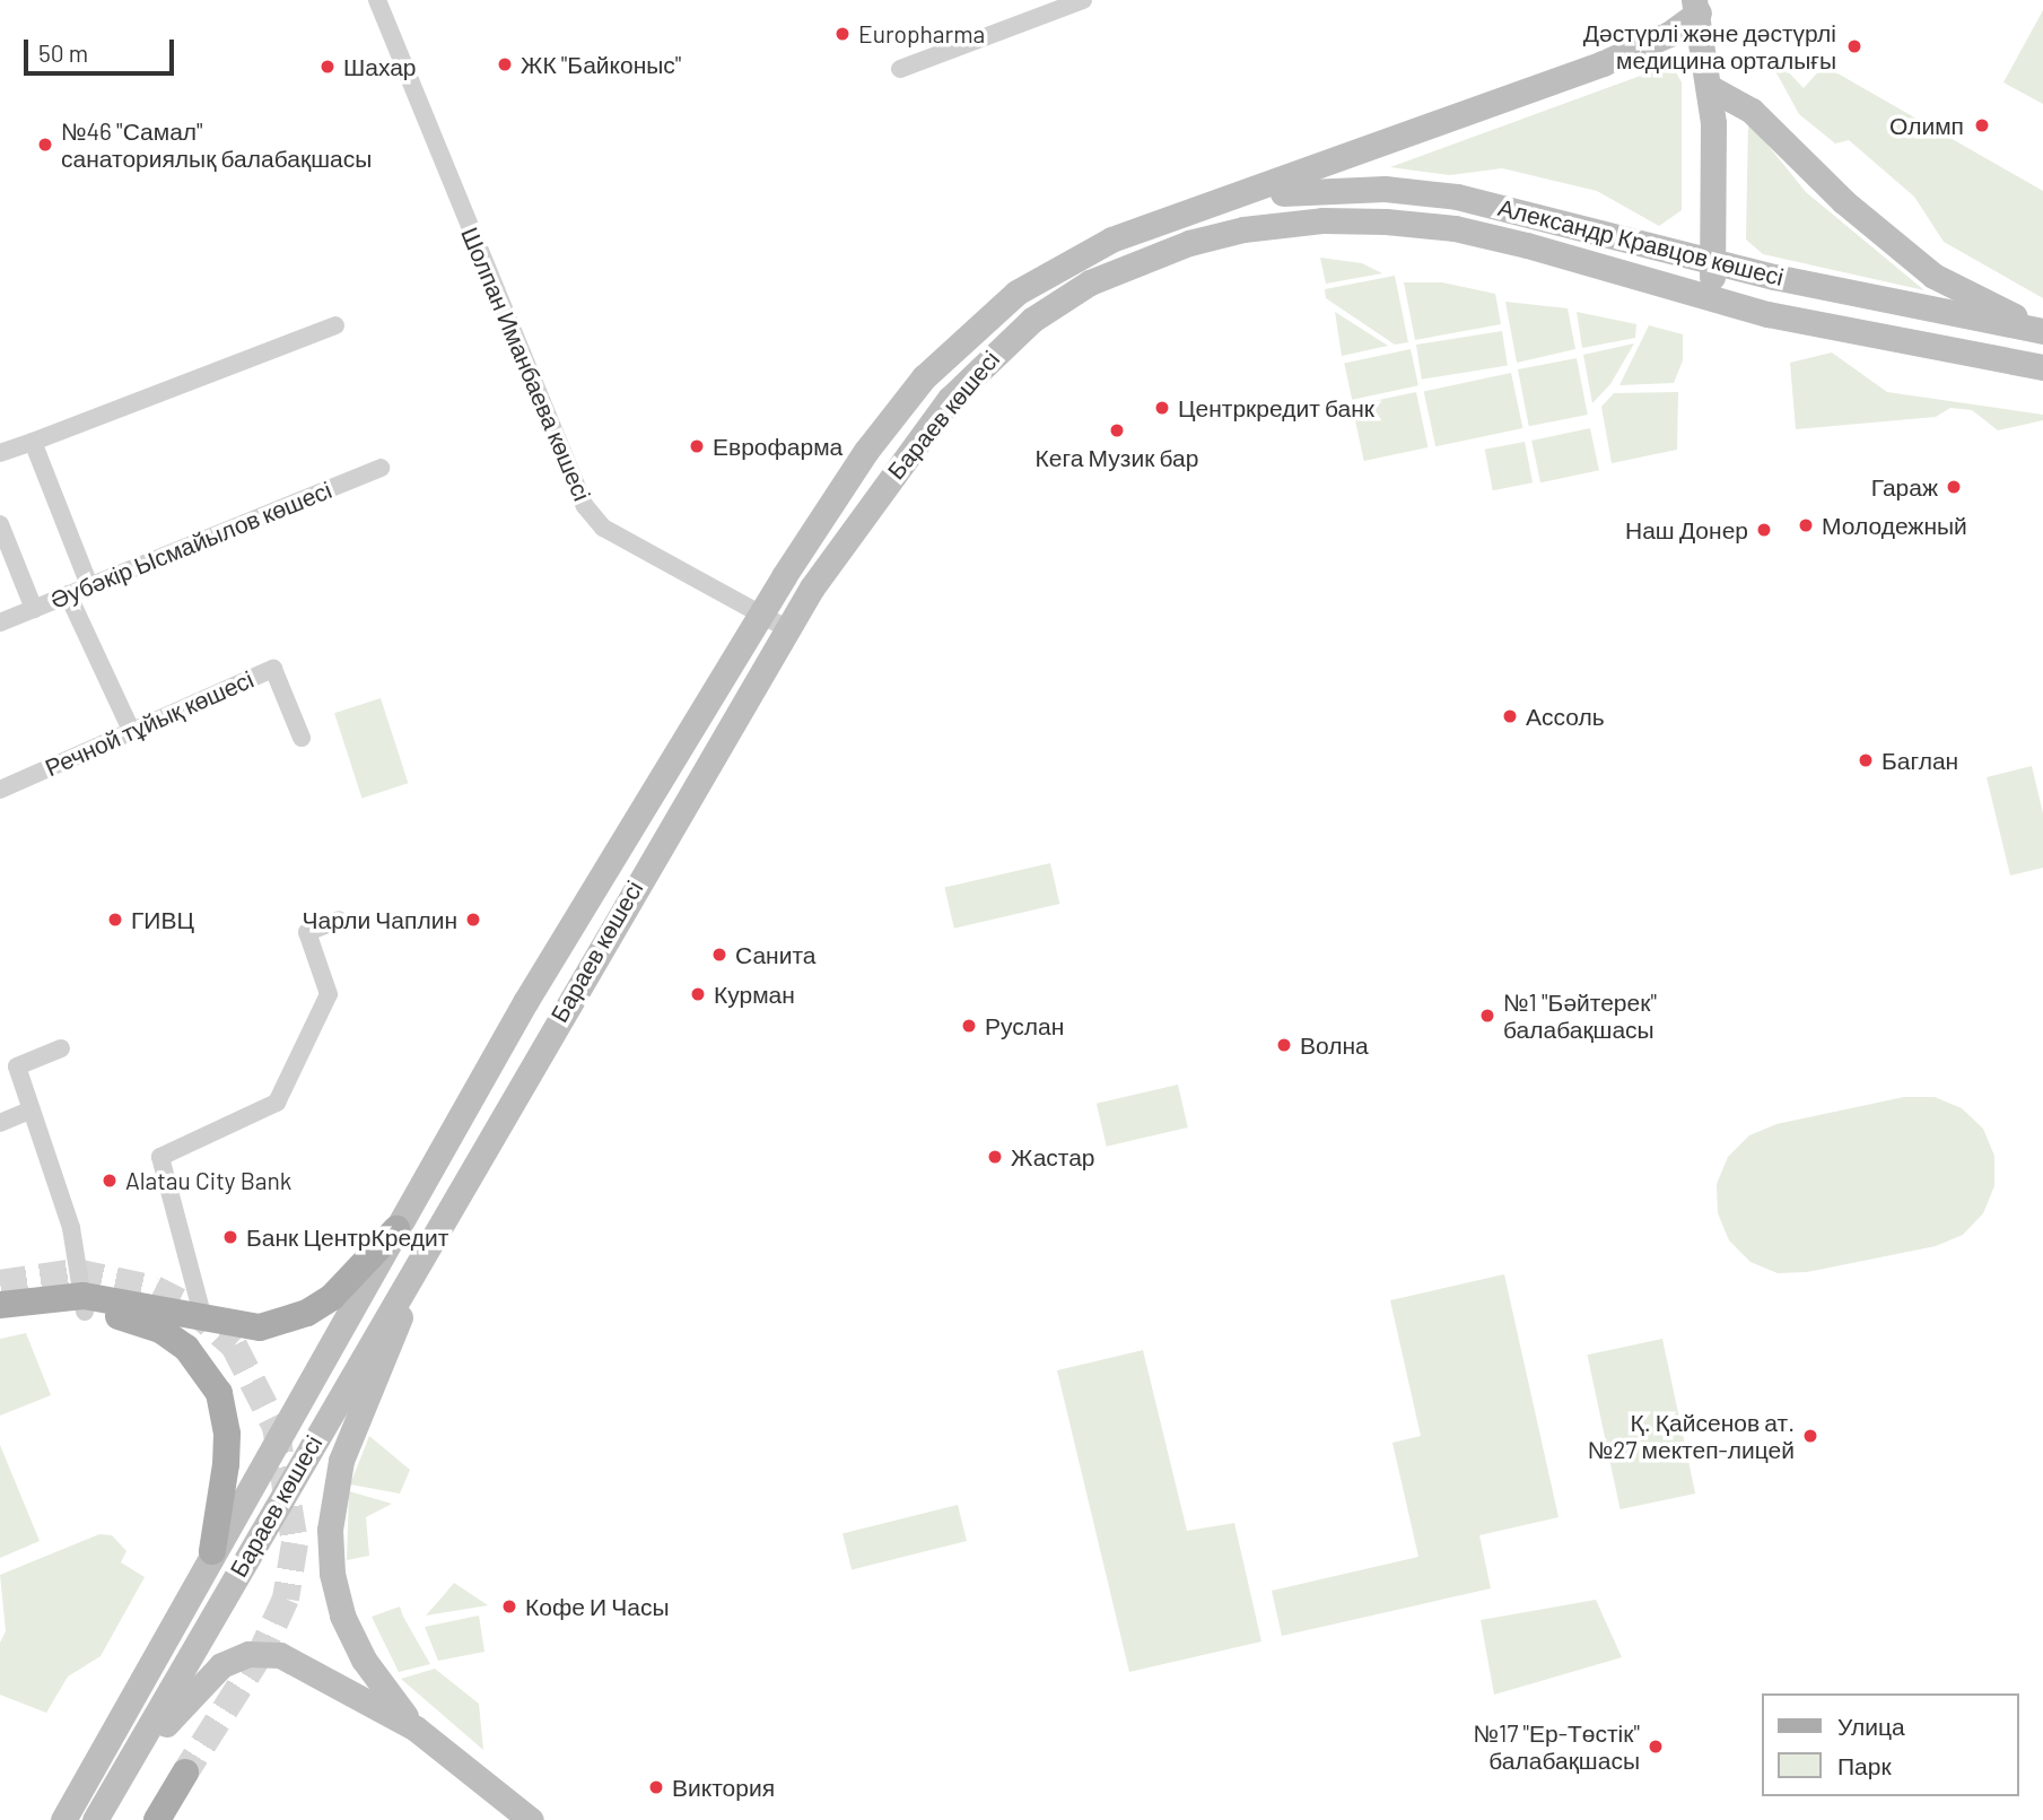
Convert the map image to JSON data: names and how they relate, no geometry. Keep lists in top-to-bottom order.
{
  "streets": {
    "main road": ["Александр Кравцов көшесі", "Бараев көшесі"],
    "street": ["Шолпан Иманбаева көшесі", "Әубәкір Ысмайылов көшесі", "Речной тұйық көшесі"]
  },
  "crossings": [
    ["Александр Кравцов көшесі", "Бараев көшесі"],
    ["Шолпан Иманбаева көшесі", "Бараев көшесі"]
  ],
  "places": [
    "Europharma",
    "Дәстүрлі және дәстүрлі медицина орталығы",
    "ЖК \"Байконыс\"",
    "Шахар",
    "Олимп",
    "№46 \"Самал\" санаториялық балабақшасы",
    "Центркредит банк",
    "Кега Музик бар",
    "Еврофарма",
    "Гараж",
    "Молодежный",
    "Наш Донер",
    "Ассоль",
    "Баглан",
    "ГИВЦ",
    "Чарли Чаплин",
    "Санита",
    "Курман",
    "№1 \"Бәйтерек\" балабақшасы",
    "Руслан",
    "Волна",
    "Жастар",
    "Alatau City Bank",
    "Банк ЦентрКредит",
    "Қ. Қайсенов ат. №27 мектеп-лицей",
    "Кофе И Часы",
    "№17 \"Ер-Төстік\" балабақшасы",
    "Виктория"
  ],
  "legend": ["Улица", "Парк"],
  "scale_bar": "50 m"
}
